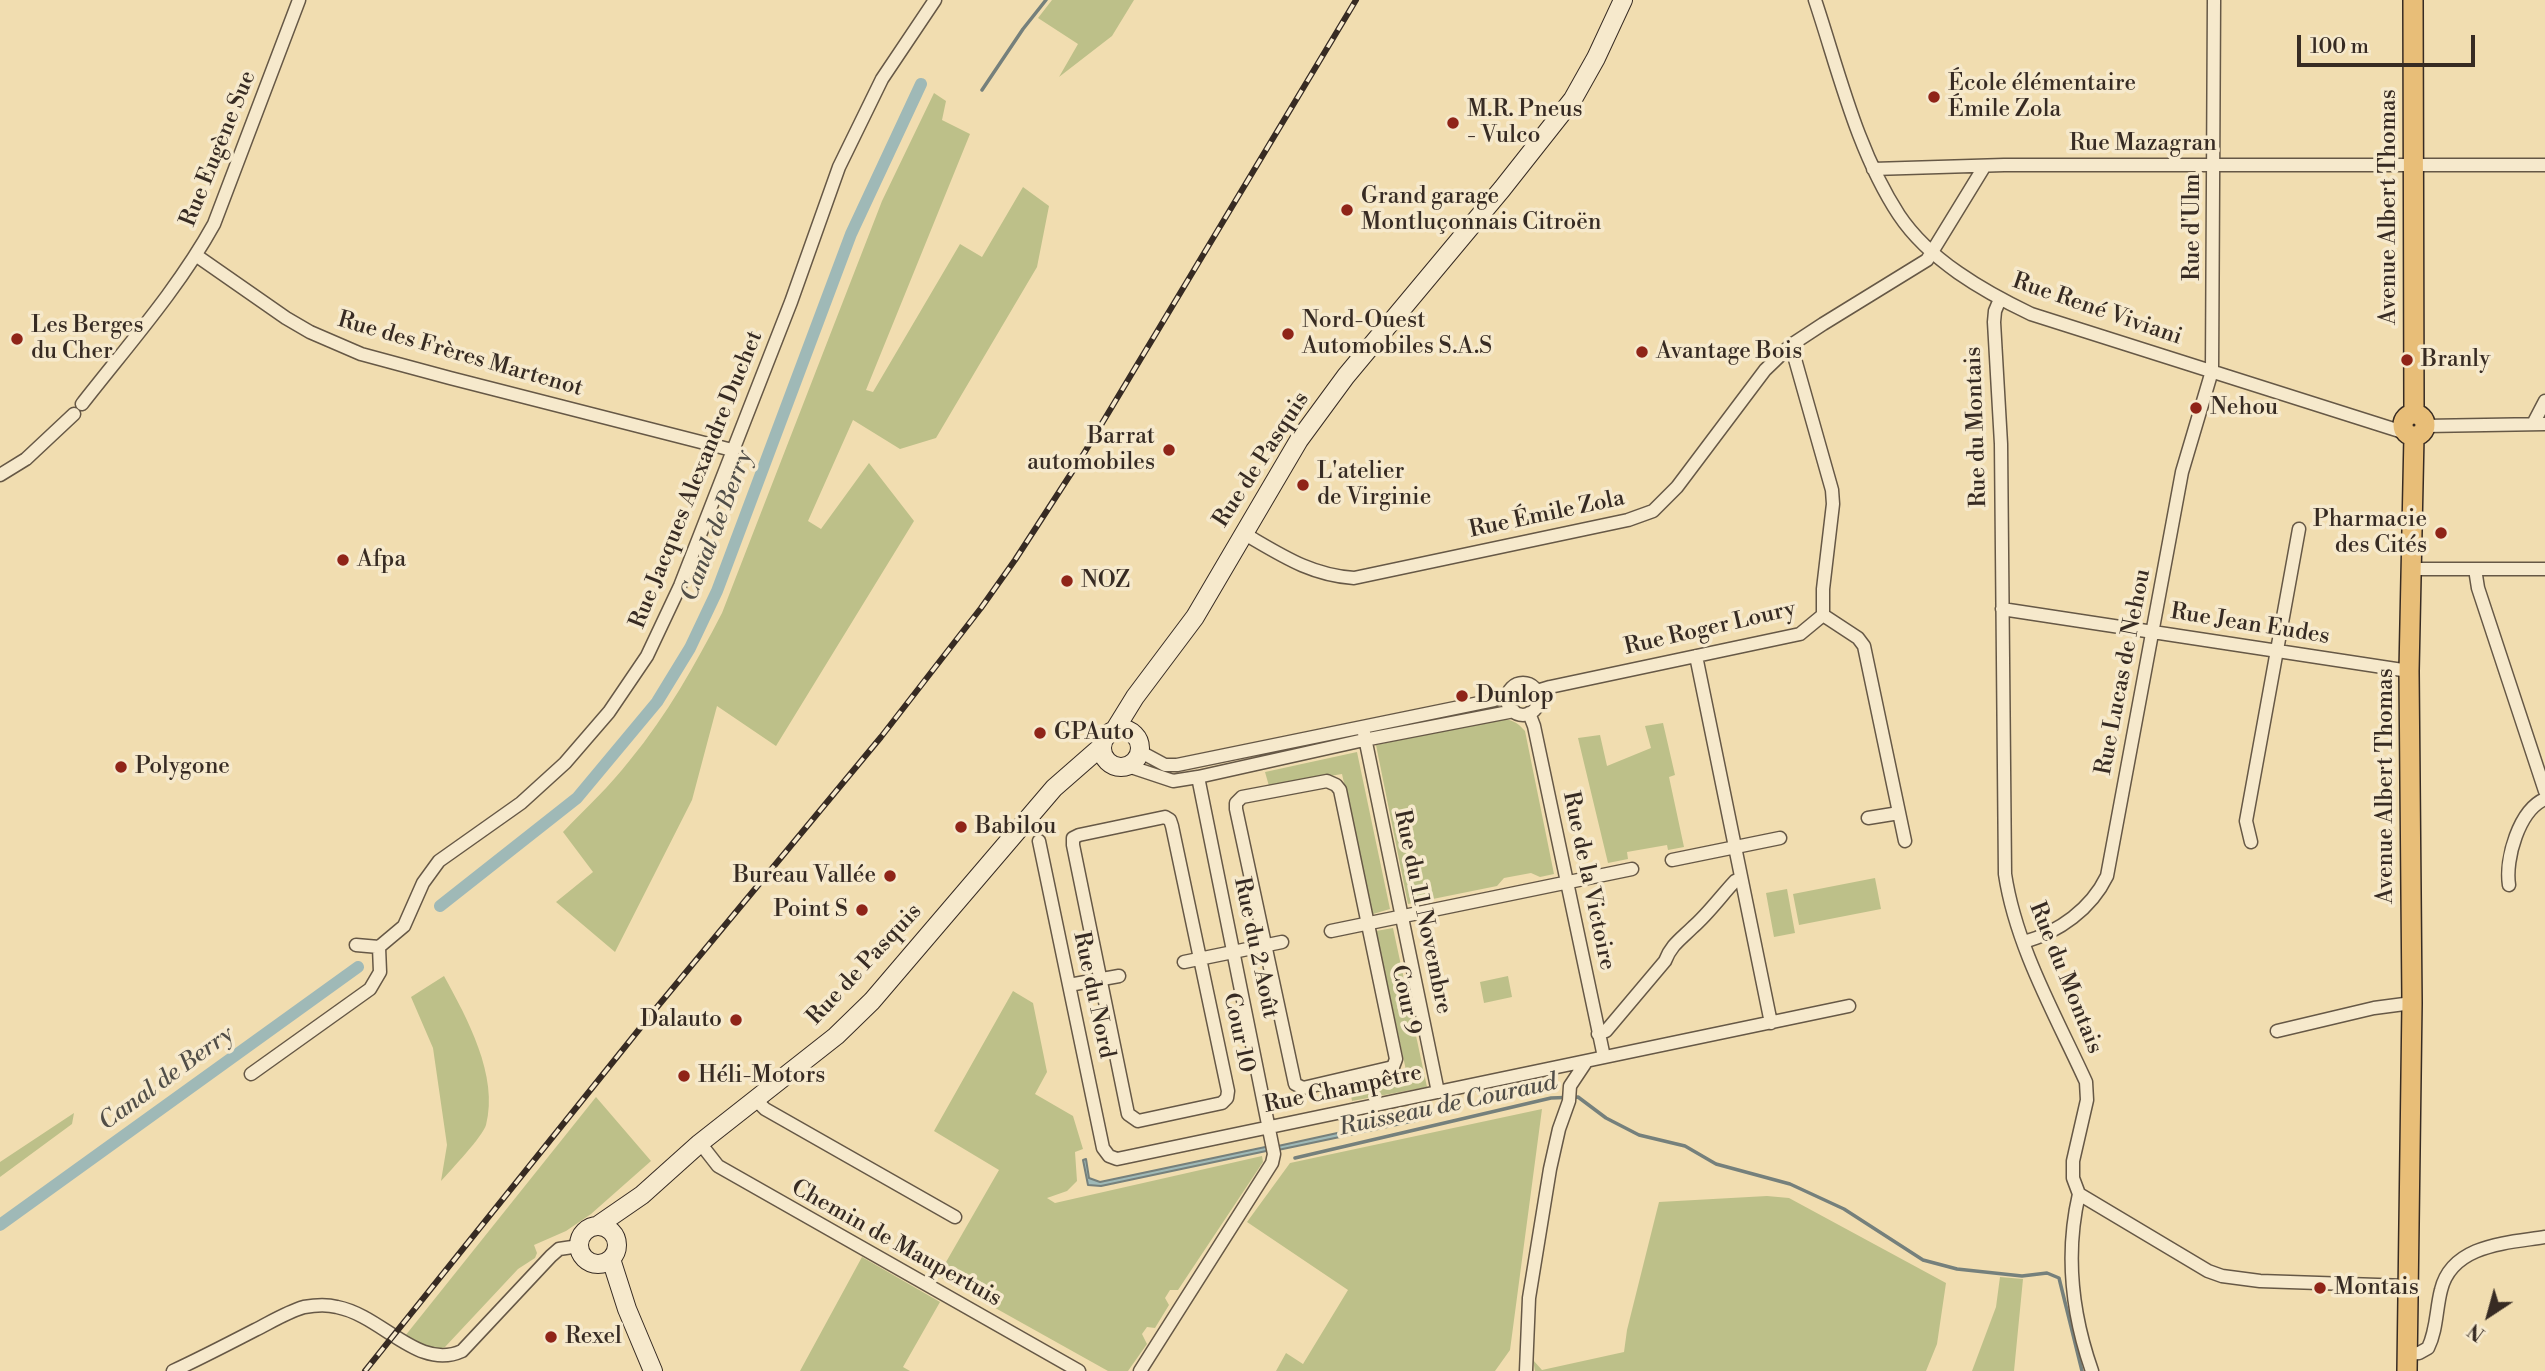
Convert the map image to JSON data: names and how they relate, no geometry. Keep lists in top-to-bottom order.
{
  "streets": {
    "main road": ["Avenue Albert Thomas", "Rue de Pasquis"],
    "street": [
      "Rue Mazagran",
      "Rue Eugène Sue",
      "Rue d'Ulm",
      "Rue René Viviani",
      "Rue des Frères Martenot",
      "Rue du Montais",
      "Rue Jacques Alexandre Duchet",
      "Rue Émile Zola",
      "Rue Jean Eudes",
      "Rue Roger Loury",
      "Rue Lucas de Nehou",
      "Rue de la Victoire",
      "Rue du 11 Novembre",
      "Rue du 2 Août",
      "Rue du Nord",
      "Cour 9",
      "Cour 10",
      "Rue Champêtre",
      "Chemin de Maupertuis"
    ]
  },
  "crossings": [
    ["Rue Mazagran", "Avenue Albert Thomas"],
    ["Rue Mazagran", "Rue d'Ulm"],
    ["Rue Mazagran", "Rue René Viviani"],
    ["Rue Mazagran", "Rue Émile Zola"],
    ["Rue Eugène Sue", "Rue des Frères Martenot"],
    ["Avenue Albert Thomas", "Rue René Viviani"],
    ["Avenue Albert Thomas", "Rue Jean Eudes"],
    ["Rue d'Ulm", "Rue René Viviani"],
    ["Rue d'Ulm", "Rue Lucas de Nehou"],
    ["Rue René Viviani", "Rue du Montais"],
    ["Rue René Viviani", "Rue Émile Zola"],
    ["Rue René Viviani", "Rue Lucas de Nehou"],
    ["Rue des Frères Martenot", "Rue Jacques Alexandre Duchet"],
    ["Rue du Montais", "Rue Jean Eudes"],
    ["Rue du Montais", "Rue Lucas de Nehou"],
    ["Rue de Pasquis", "Rue Émile Zola"],
    ["Rue de Pasquis", "Rue Roger Loury"],
    ["Rue de Pasquis", "Chemin de Maupertuis"],
    ["Rue Émile Zola", "Rue Roger Loury"],
    ["Rue Jean Eudes", "Rue Lucas de Nehou"],
    ["Rue Roger Loury", "Rue de la Victoire"],
    ["Rue Roger Loury", "Rue du 11 Novembre"],
    ["Rue Roger Loury", "Rue du 2 Août"],
    ["Rue de la Victoire", "Rue Champêtre"],
    ["Rue du 11 Novembre", "Rue Champêtre"],
    ["Rue du 2 Août", "Rue Champêtre"],
    ["Rue du Nord", "Rue Champêtre"]
  ],
  "water": ["Canal de Berry", "Ruisseau de Couraud"],
  "places": [
    "École élémentaire Émile Zola",
    "M.R. Pneus - Vulco",
    "Grand garage Montluçonnais Citroën",
    "Nord-Ouest Automobiles S.A.S",
    "Les Berges du Cher",
    "Avantage Bois",
    "Branly",
    "Nehou",
    "Barrat automobiles",
    "L'atelier de Virginie",
    "Pharmacie des Cités",
    "Afpa",
    "NOZ",
    "Dunlop",
    "GPAuto",
    "Polygone",
    "Babilou",
    "Bureau Vallée",
    "Point S",
    "Dalauto",
    "Héli-Motors",
    "Montais",
    "Rexel"
  ],
  "scale_bar": "100 m",
  "north": "bottom left"
}
